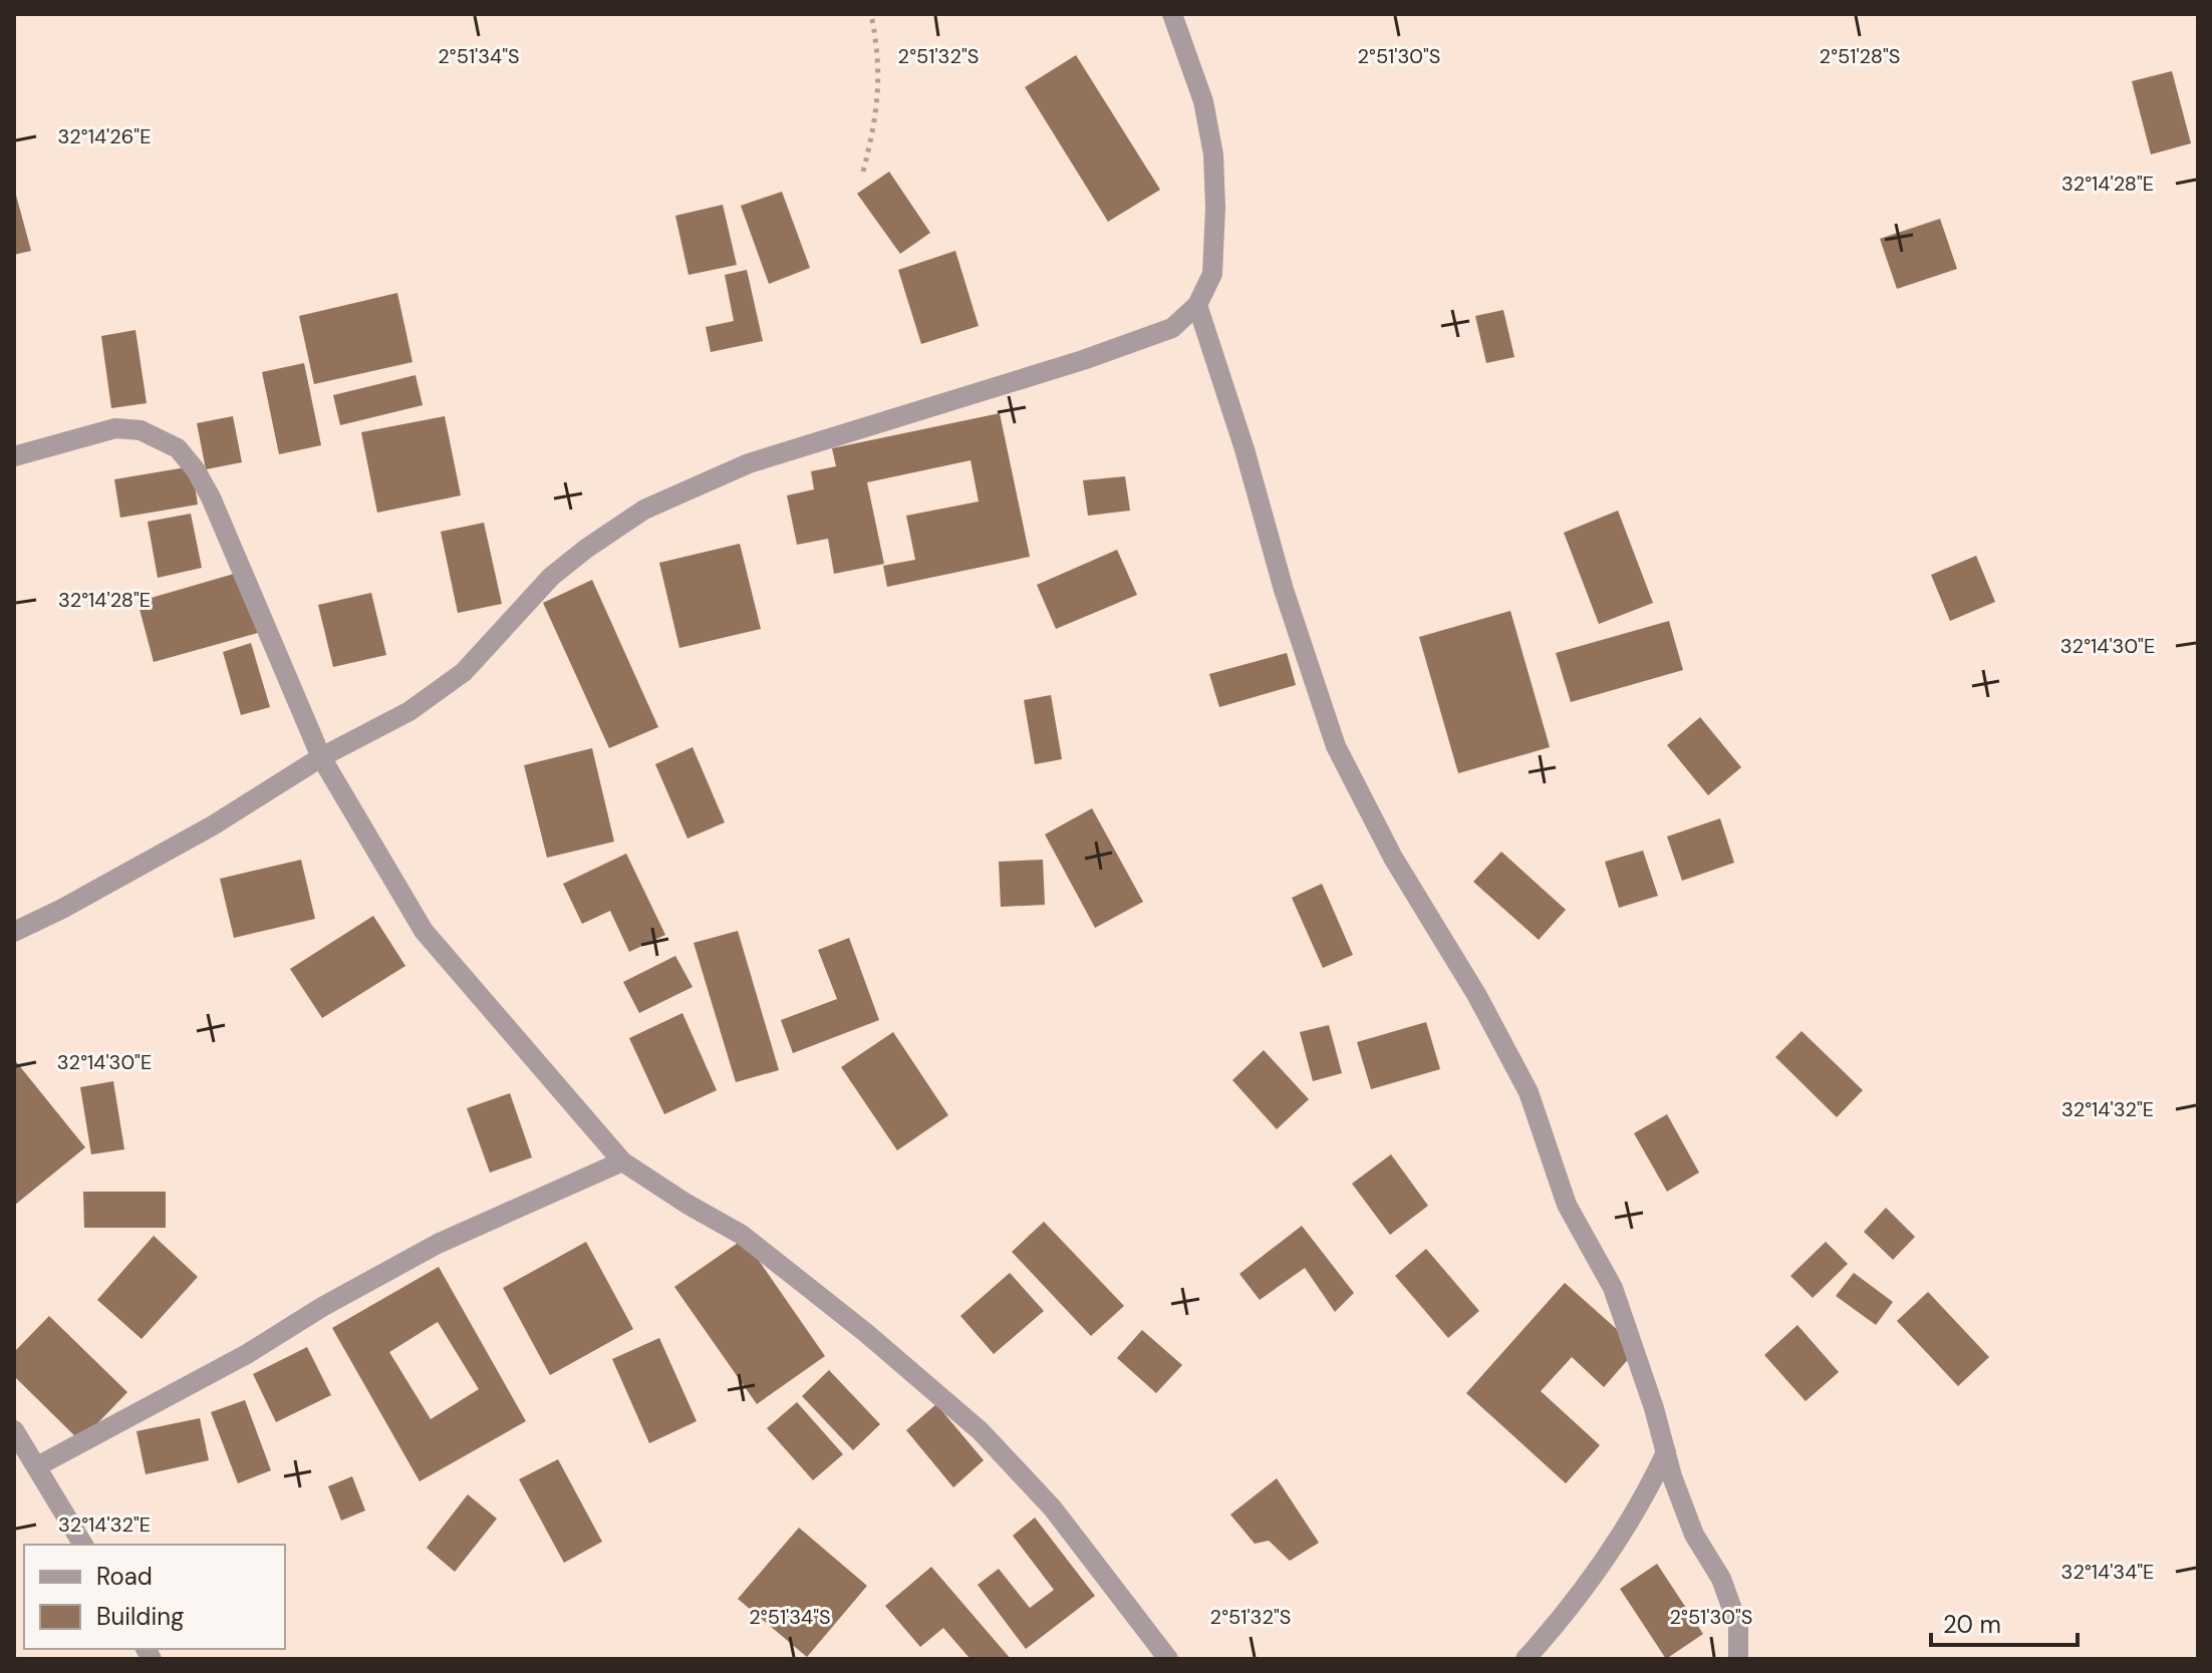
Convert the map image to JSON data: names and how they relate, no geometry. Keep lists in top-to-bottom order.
{
  "legend": ["Road", "Building"],
  "scale_bar": "20 m",
  "coordinates": [
    "2°51'34\"S",
    "2°51'32\"S",
    "2°51'30\"S",
    "2°51'28\"S",
    "32°14'26\"E",
    "32°14'28\"E",
    "32°14'30\"E",
    "32°14'32\"E",
    "32°14'34\"E"
  ]
}
